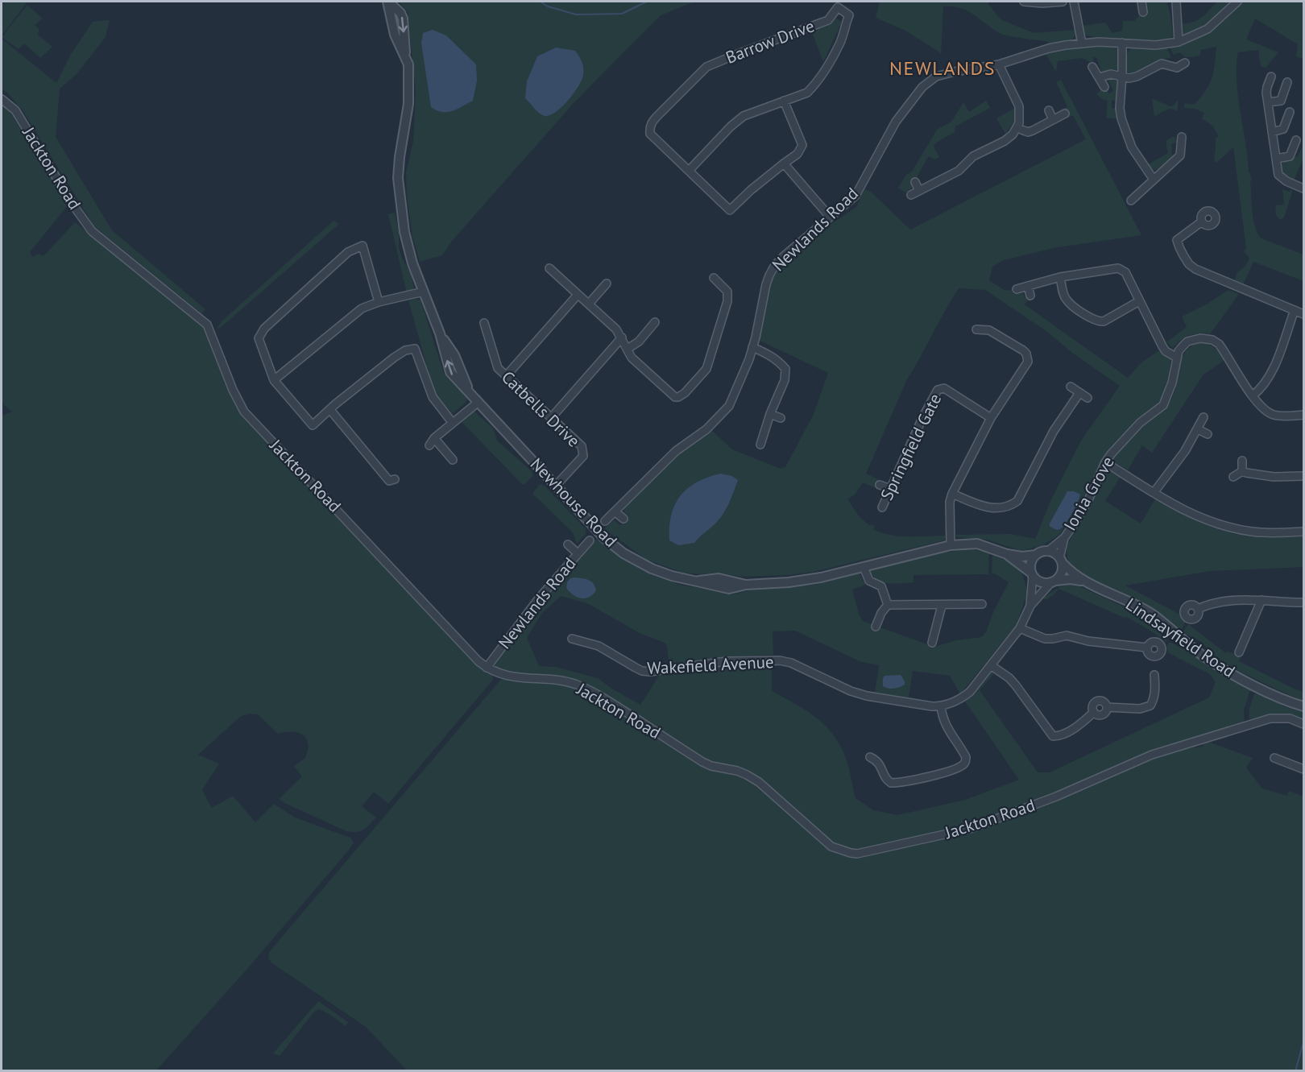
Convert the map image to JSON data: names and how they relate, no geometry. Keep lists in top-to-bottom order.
{
  "streets": {
    "street": [
      "Barrow Drive",
      "Jackton Road",
      "Newlands Road",
      "Catbells Drive",
      "Springfield Gate",
      "Ionia Grove",
      "Newhouse Road",
      "Lindsayfield Road",
      "Wakefield Avenue"
    ]
  },
  "crossings": [
    ["Jackton Road", "Newlands Road"],
    ["Catbells Drive", "Newhouse Road"],
    ["Ionia Grove", "Newhouse Road"],
    ["Ionia Grove", "Lindsayfield Road"],
    ["Ionia Grove", "Wakefield Avenue"],
    ["Newhouse Road", "Lindsayfield Road"],
    ["Newhouse Road", "Wakefield Avenue"],
    ["Lindsayfield Road", "Wakefield Avenue"]
  ],
  "districts": ["NEWLANDS"]
}
